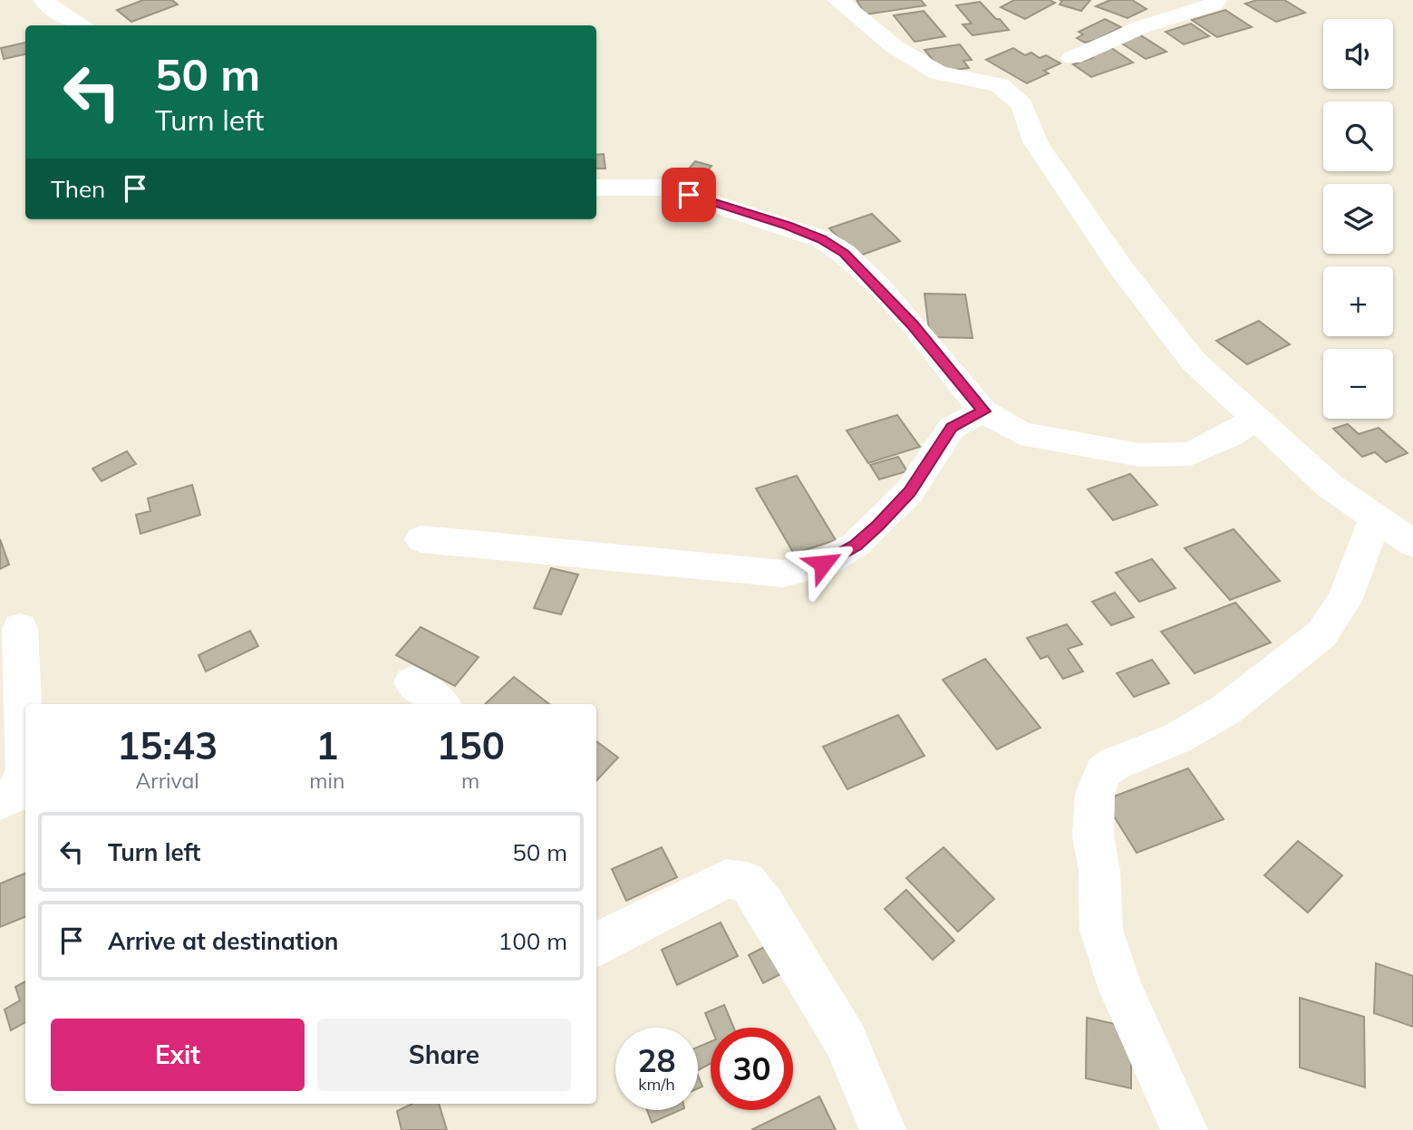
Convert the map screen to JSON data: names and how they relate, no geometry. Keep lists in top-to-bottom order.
{
  "page": {
    "map_buttons": ["+", "−"],
    "turn": ["50 m", "Turn left"],
    "then": "Then",
    "eta": [
      "15:43",
      "Arrival",
      "1",
      "min",
      "150",
      "m"
    ],
    "list": [
      {
        "name": "Turn left",
        "value": "50 m"
      },
      {
        "name": "Arrive at destination",
        "value": "100 m"
      }
    ],
    "buttons": ["Exit", "Share"],
    "speed": "28 km/h",
    "limit": "30"
  }
}
